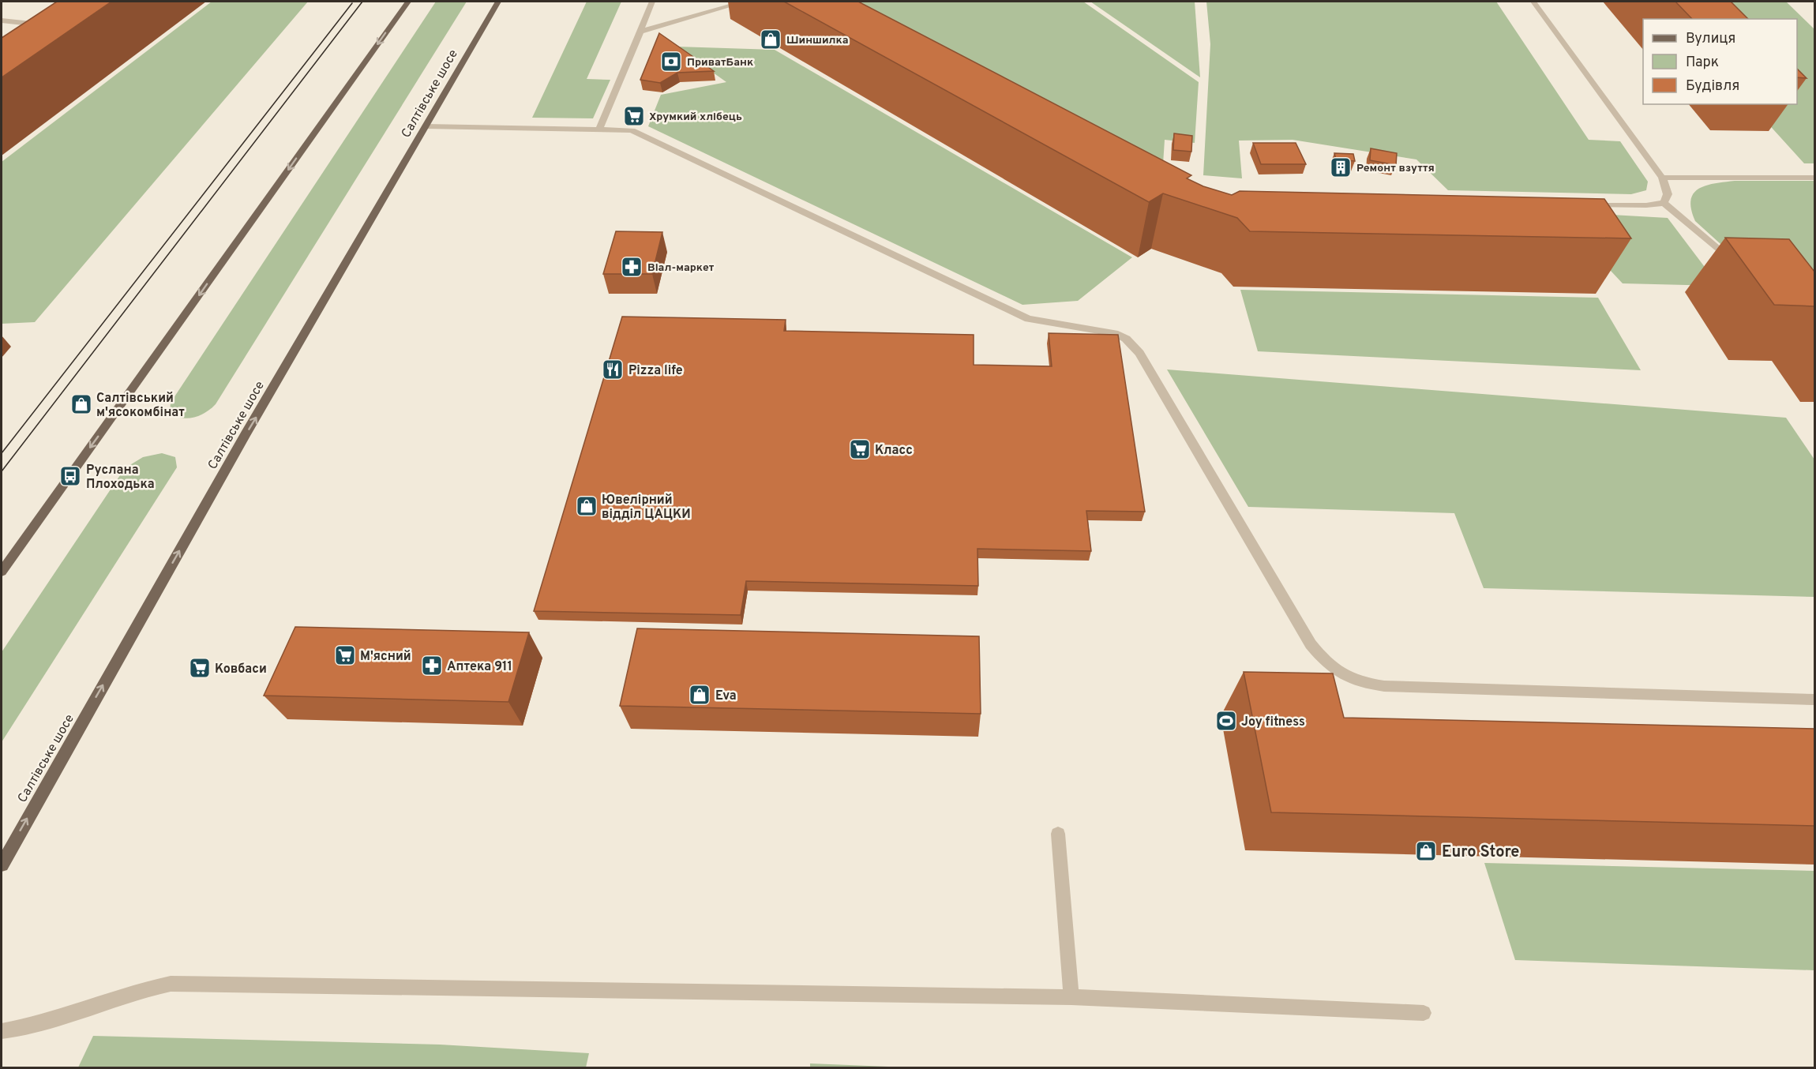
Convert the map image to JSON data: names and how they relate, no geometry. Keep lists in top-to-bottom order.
{
  "streets": {
    "main road": ["Салтівське шосе"]
  },
  "one_way": ["Салтівське шосе"],
  "places": {
    "shop": [
      "Шиншилка",
      "Салтівський м'ясокомбінат",
      "Ювелірний відділ ЦАЦКИ",
      "Eva",
      "Euro Store"
    ],
    "bank": ["ПриватБанк"],
    "supermarket": [
      "Хрумкий хлібець",
      "Класс",
      "М'ясний",
      "Ковбаси"
    ],
    "building": ["Ремонт взуття"],
    "pharmacy": ["Віал-маркет", "Аптека 911"],
    "restaurant": ["Pizza life"],
    "bus stop": ["Руслана Плоходька"],
    "sports": ["Joy fitness"]
  },
  "legend": ["Вулиця", "Парк", "Будівля"]
}
